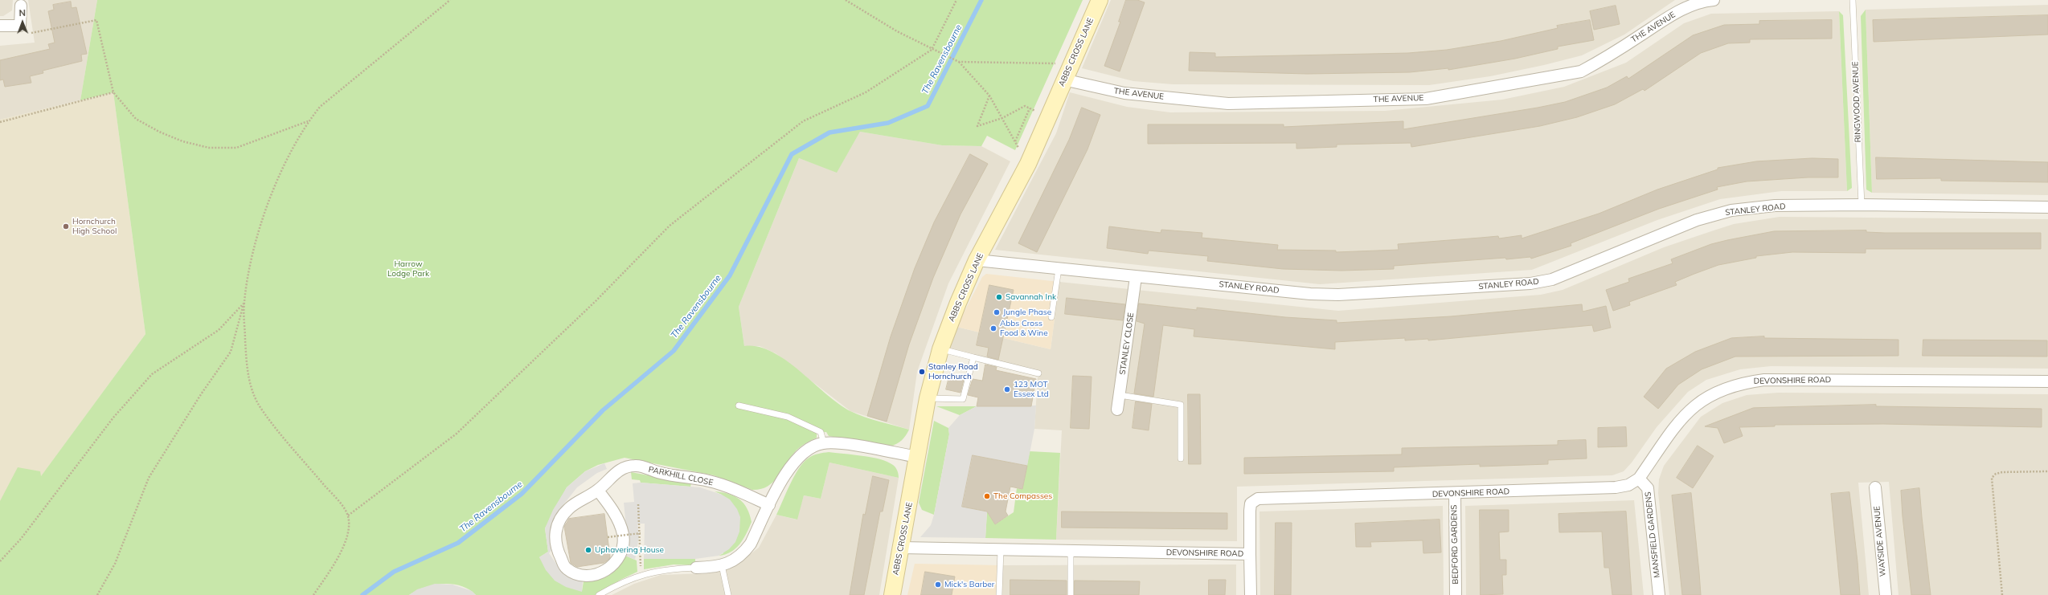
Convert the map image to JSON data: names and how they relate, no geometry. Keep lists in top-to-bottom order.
{
  "streets": {
    "street": [
      "THE AVENUE",
      "ABBS CROSS LANE",
      "STANLEY ROAD",
      "STANLEY CLOSE",
      "DEVONSHIRE ROAD",
      "PARKHILL CLOSE",
      "MANSFIELD GARDENS",
      "WAYSIDE AVENUE",
      "BEDFORD GARDENS"
    ],
    "lane": ["RINGWOOD AVENUE"]
  },
  "crossings": [
    ["THE AVENUE", "ABBS CROSS LANE"],
    ["ABBS CROSS LANE", "STANLEY ROAD"],
    ["ABBS CROSS LANE", "DEVONSHIRE ROAD"],
    ["RINGWOOD AVENUE", "STANLEY ROAD"],
    ["STANLEY ROAD", "STANLEY CLOSE"],
    ["DEVONSHIRE ROAD", "MANSFIELD GARDENS"],
    ["DEVONSHIRE ROAD", "BEDFORD GARDENS"]
  ],
  "water": ["The Ravensbourne"],
  "parks": ["Harrow Lodge Park"],
  "places": [
    "Hornchurch High School",
    "Savannah Ink",
    "Jungle Phase",
    "Abbs Cross Food & Wine",
    "Stanley Road Hornchurch",
    "123 MOT Essex Ltd",
    "The Compasses",
    "Uphavering House",
    "Mick's Barber"
  ],
  "north": "top"
}
